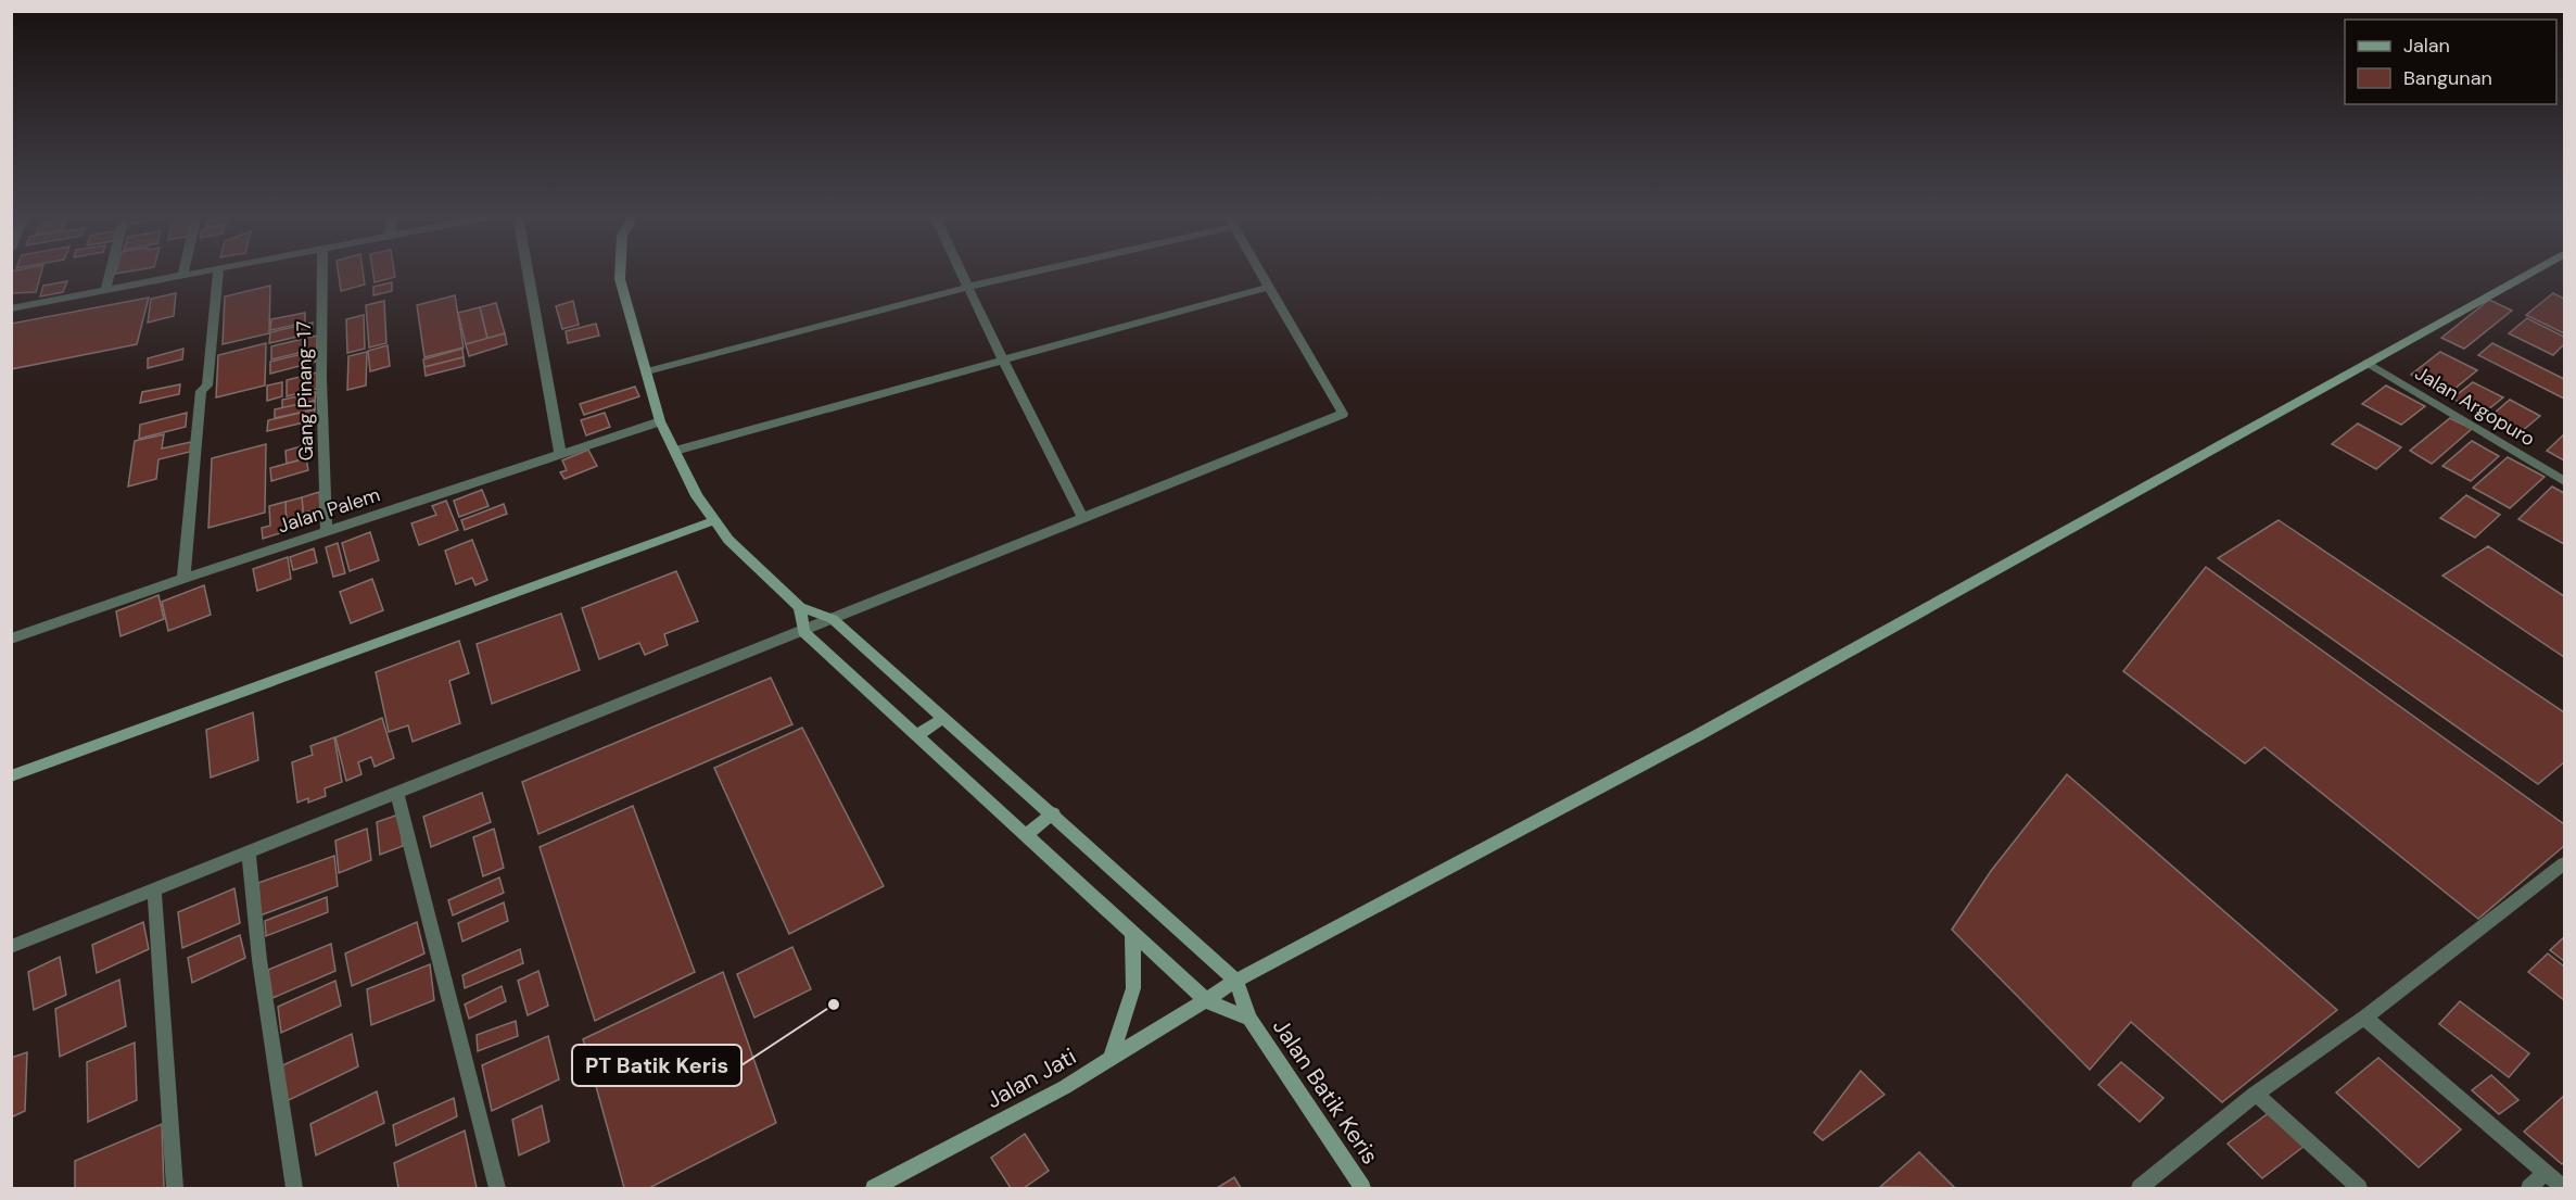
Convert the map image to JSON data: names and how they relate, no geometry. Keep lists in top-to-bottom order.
{
  "streets": {
    "street": [
      "Gang Pinang-17",
      "Jalan Argopuro",
      "Jalan Palem",
      "Jalan Jati",
      "Jalan Batik Keris"
    ]
  },
  "crossings": [
    ["Gang Pinang-17", "Jalan Palem"],
    ["Jalan Argopuro", "Jalan Jati"],
    ["Jalan Jati", "Jalan Batik Keris"]
  ],
  "places": ["PT Batik Keris"],
  "legend": ["Jalan", "Bangunan"]
}
